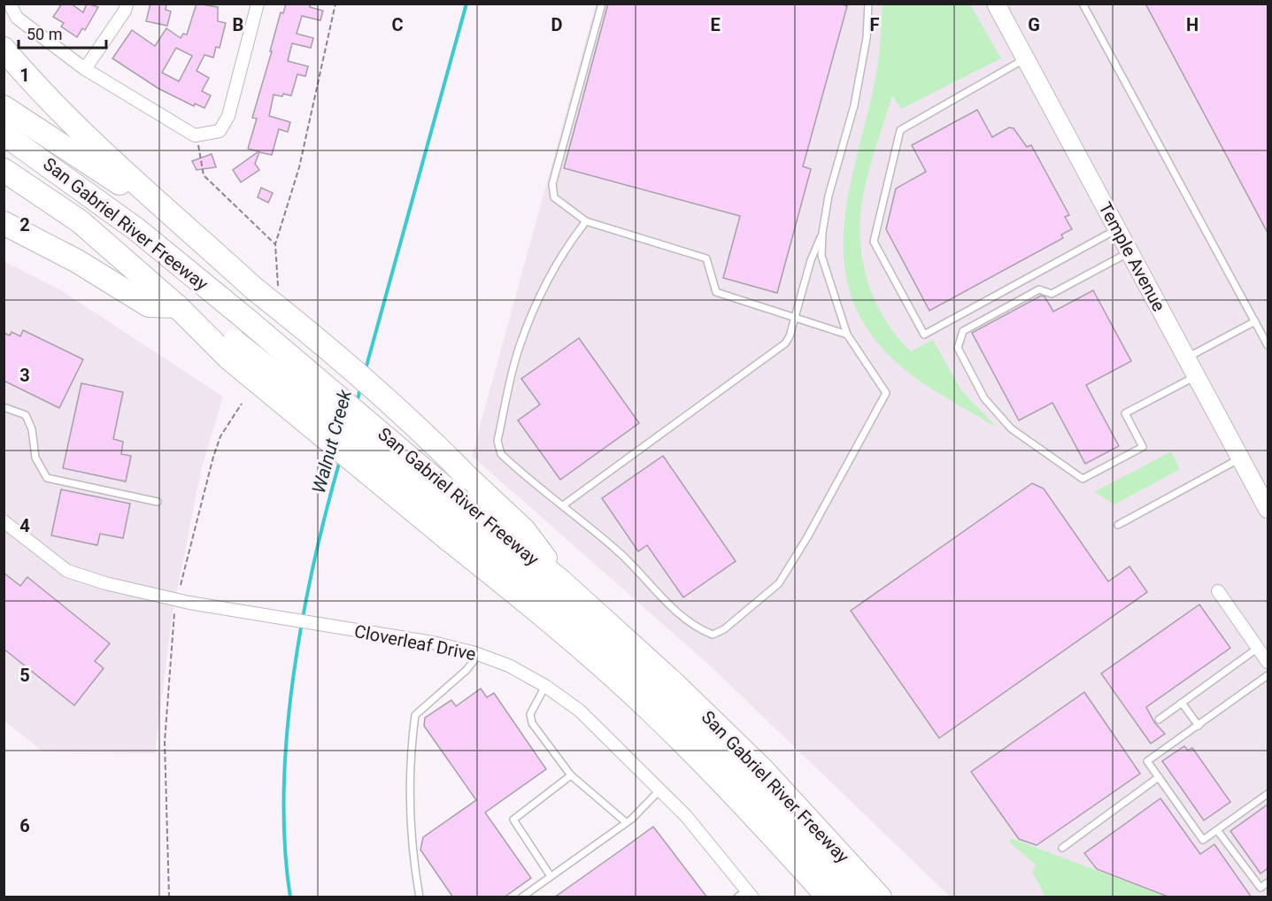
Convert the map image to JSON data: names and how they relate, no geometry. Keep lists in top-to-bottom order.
{
  "streets": {
    "highway": ["San Gabriel River Freeway"],
    "main road": ["Temple Avenue"],
    "street": ["Cloverleaf Drive"]
  },
  "water": ["Walnut Creek"],
  "scale_bar": "50 m",
  "grid": {
    "columns": [
      "B",
      "C",
      "D",
      "E",
      "F",
      "G",
      "H"
    ],
    "rows": [
      "1",
      "2",
      "3",
      "4",
      "5",
      "6"
    ]
  }
}
